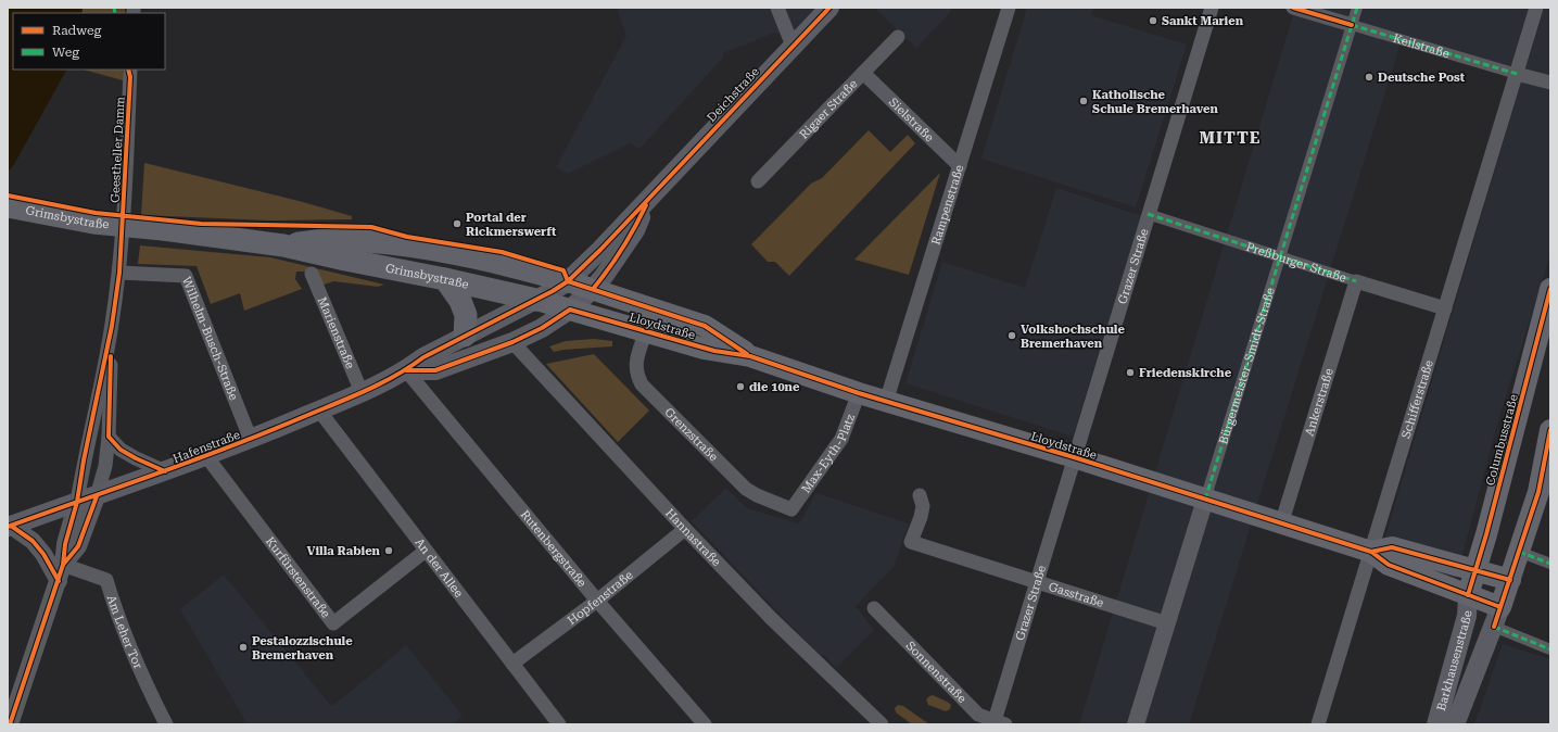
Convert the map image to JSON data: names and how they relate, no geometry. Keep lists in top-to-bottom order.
{
  "streets": {
    "highway": ["Grimsbystraße"],
    "main road": [
      "Deichstraße",
      "Lloydstraße",
      "Columbusstraße",
      "Hafenstraße",
      "Barkhausenstraße"
    ],
    "street": [
      "Keilstraße",
      "Rigaer Straße",
      "Sielstraße",
      "Geestheller Damm",
      "Rampenstraße",
      "Preßburger Straße",
      "Grazer Straße",
      "Marienstraße",
      "Wilhelm-Busch-Straße",
      "Bürgermeister-Smidt-Straße",
      "Schifferstraße",
      "Ankerstraße",
      "Grenzstraße",
      "Max-Eyth-Platz",
      "Hannastraße",
      "Rutenbergstraße",
      "An der Allee",
      "Kurfürstenstraße",
      "Gasstraße",
      "Hopfenstraße",
      "Am Leher Tor",
      "Sonnenstraße"
    ]
  },
  "crossings": [
    ["Keilstraße", "Bürgermeister-Smidt-Straße"],
    ["Keilstraße", "Schifferstraße"],
    ["Deichstraße", "Grimsbystraße"],
    ["Deichstraße", "Lloydstraße"],
    ["Deichstraße", "Hafenstraße"],
    ["Rigaer Straße", "Sielstraße"],
    ["Sielstraße", "Rampenstraße"],
    ["Geestheller Damm", "Wilhelm-Busch-Straße"],
    ["Geestheller Damm", "Hafenstraße"],
    ["Rampenstraße", "Lloydstraße"],
    ["Grimsbystraße", "Lloydstraße"],
    ["Grimsbystraße", "Hafenstraße"],
    ["Preßburger Straße", "Grazer Straße"],
    ["Preßburger Straße", "Bürgermeister-Smidt-Straße"],
    ["Preßburger Straße", "Schifferstraße"],
    ["Preßburger Straße", "Ankerstraße"],
    ["Grazer Straße", "Lloydstraße"],
    ["Grazer Straße", "Gasstraße"],
    ["Grazer Straße", "Sonnenstraße"],
    ["Lloydstraße", "Bürgermeister-Smidt-Straße"],
    ["Lloydstraße", "Schifferstraße"],
    ["Lloydstraße", "Ankerstraße"],
    ["Lloydstraße", "Grenzstraße"],
    ["Lloydstraße", "Columbusstraße"],
    ["Lloydstraße", "Hafenstraße"],
    ["Lloydstraße", "Max-Eyth-Platz"],
    ["Lloydstraße", "Barkhausenstraße"],
    ["Marienstraße", "Hafenstraße"],
    ["Wilhelm-Busch-Straße", "Hafenstraße"],
    ["Bürgermeister-Smidt-Straße", "Gasstraße"],
    ["Grenzstraße", "Max-Eyth-Platz"],
    ["Columbusstraße", "Barkhausenstraße"],
    ["Hafenstraße", "Hannastraße"],
    ["Hafenstraße", "Rutenbergstraße"],
    ["Hafenstraße", "An der Allee"],
    ["Hafenstraße", "Kurfürstenstraße"],
    ["Hannastraße", "Hopfenstraße"],
    ["Rutenbergstraße", "Hopfenstraße"],
    ["An der Allee", "Kurfürstenstraße"],
    ["An der Allee", "Hopfenstraße"]
  ],
  "districts": ["MITTE"],
  "places": [
    "Sankt Marien",
    "Deutsche Post",
    "Katholische Schule Bremerhaven",
    "Portal der Rickmerswerft",
    "Volkshochschule Bremerhaven",
    "Friedenskirche",
    "die 10ne",
    "Villa Rabien",
    "Pestalozzischule Bremerhaven"
  ],
  "legend": ["Radweg", "Weg"]
}
